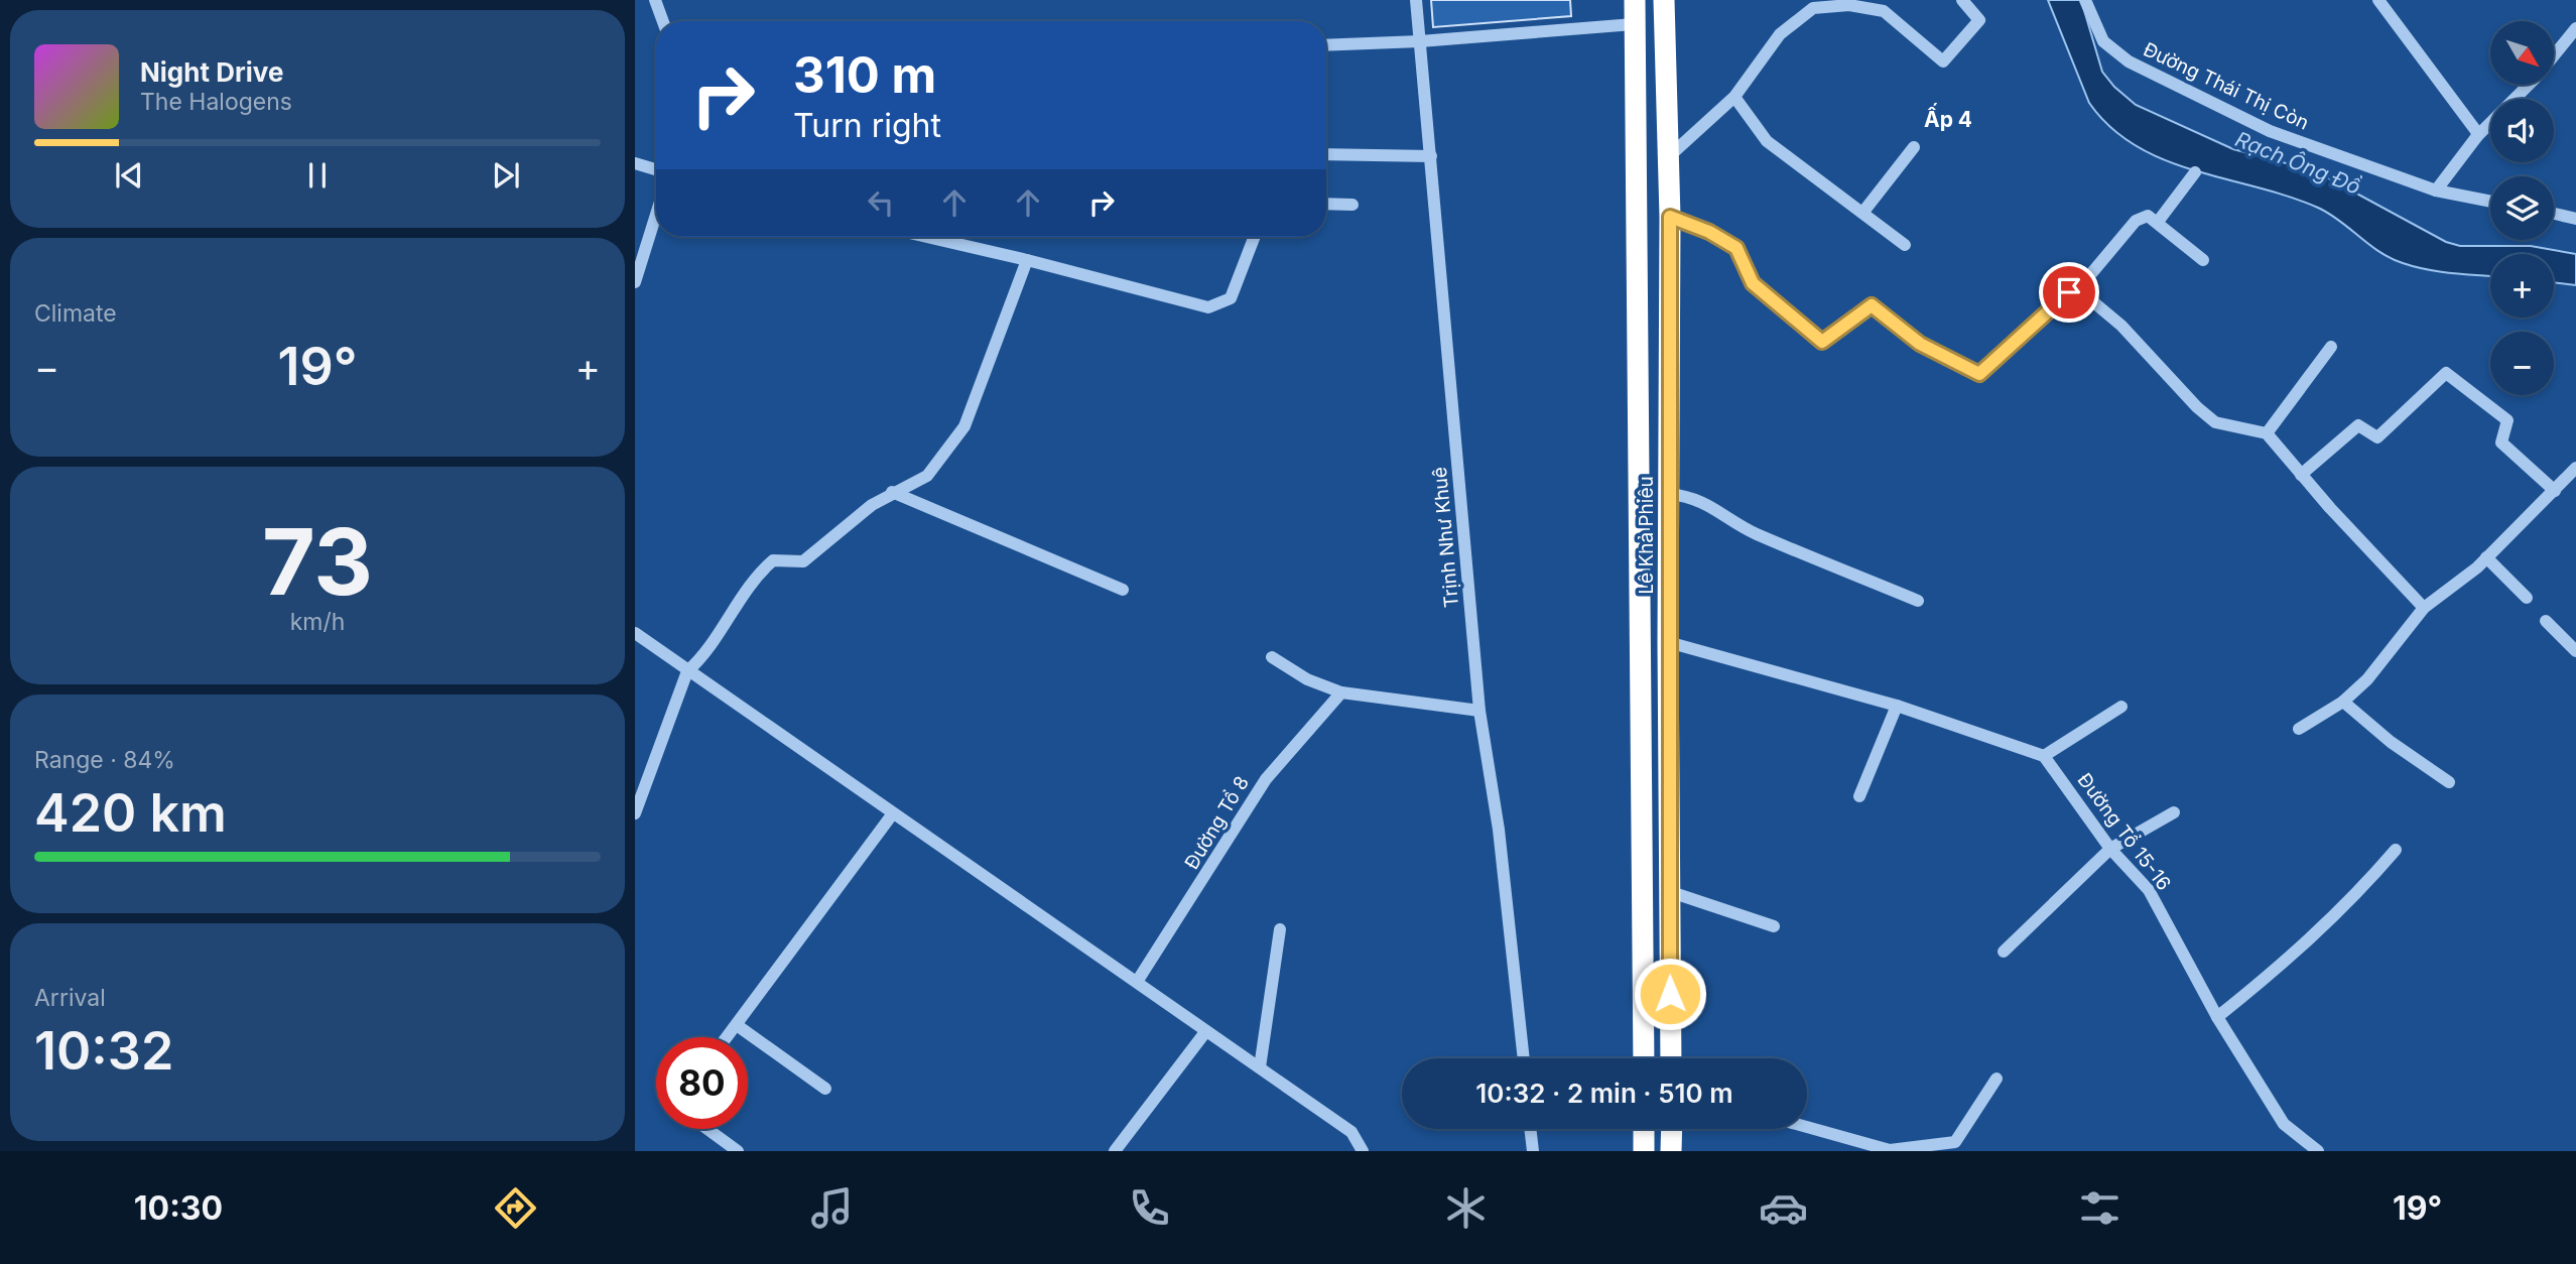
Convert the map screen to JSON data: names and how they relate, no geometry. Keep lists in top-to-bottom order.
{
  "streets": {
    "highway": ["Lê Khả Phiêu"],
    "street": [
      "Đường Thái Thị Còn",
      "Trịnh Như Khuê",
      "Đường Tổ 8",
      "Đường Tổ 15-16"
    ]
  },
  "districts": ["Ấp 4"],
  "water": ["Rạch Ông Đồ"],
  "north": "bottom right",
  "page": {
    "map_buttons": ["+", "−"],
    "turn": ["310 m", "Turn right"],
    "song": ["Night Drive", "The Halogens"],
    "tile": [
      "Climate",
      ["73", "km/h"],
      ["Range · 84%", "420 km"],
      ["Arrival", "10:32"]
    ],
    "heat": ["−", "19°", "+"],
    "limit": "80",
    "trip": "10:32 · 2 min · 510 m",
    "tabs": ["10:30", "19°"]
  }
}
